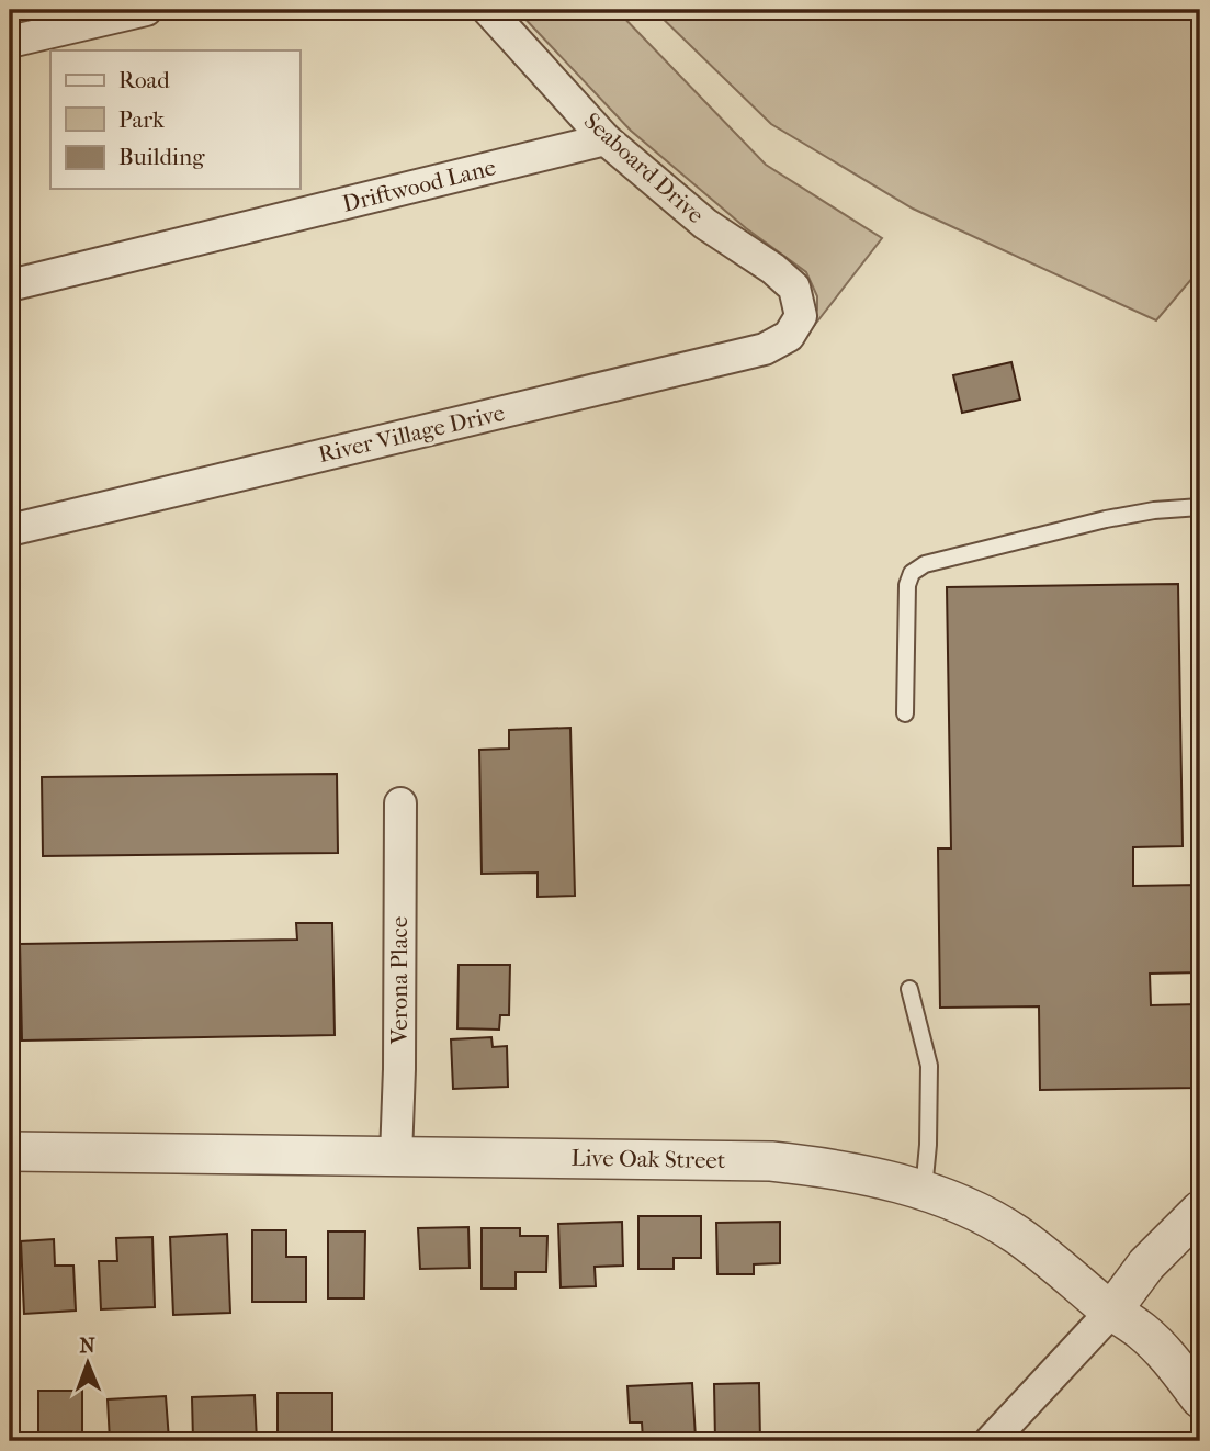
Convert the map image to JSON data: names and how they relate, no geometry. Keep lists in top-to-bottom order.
{
  "streets": {
    "street": [
      "Seaboard Drive",
      "Driftwood Lane",
      "River Village Drive",
      "Verona Place",
      "Live Oak Street"
    ]
  },
  "crossings": [
    ["Seaboard Drive", "Driftwood Lane"],
    ["Seaboard Drive", "River Village Drive"],
    ["Verona Place", "Live Oak Street"]
  ],
  "legend": ["Road", "Park", "Building"],
  "north": "top"
}
